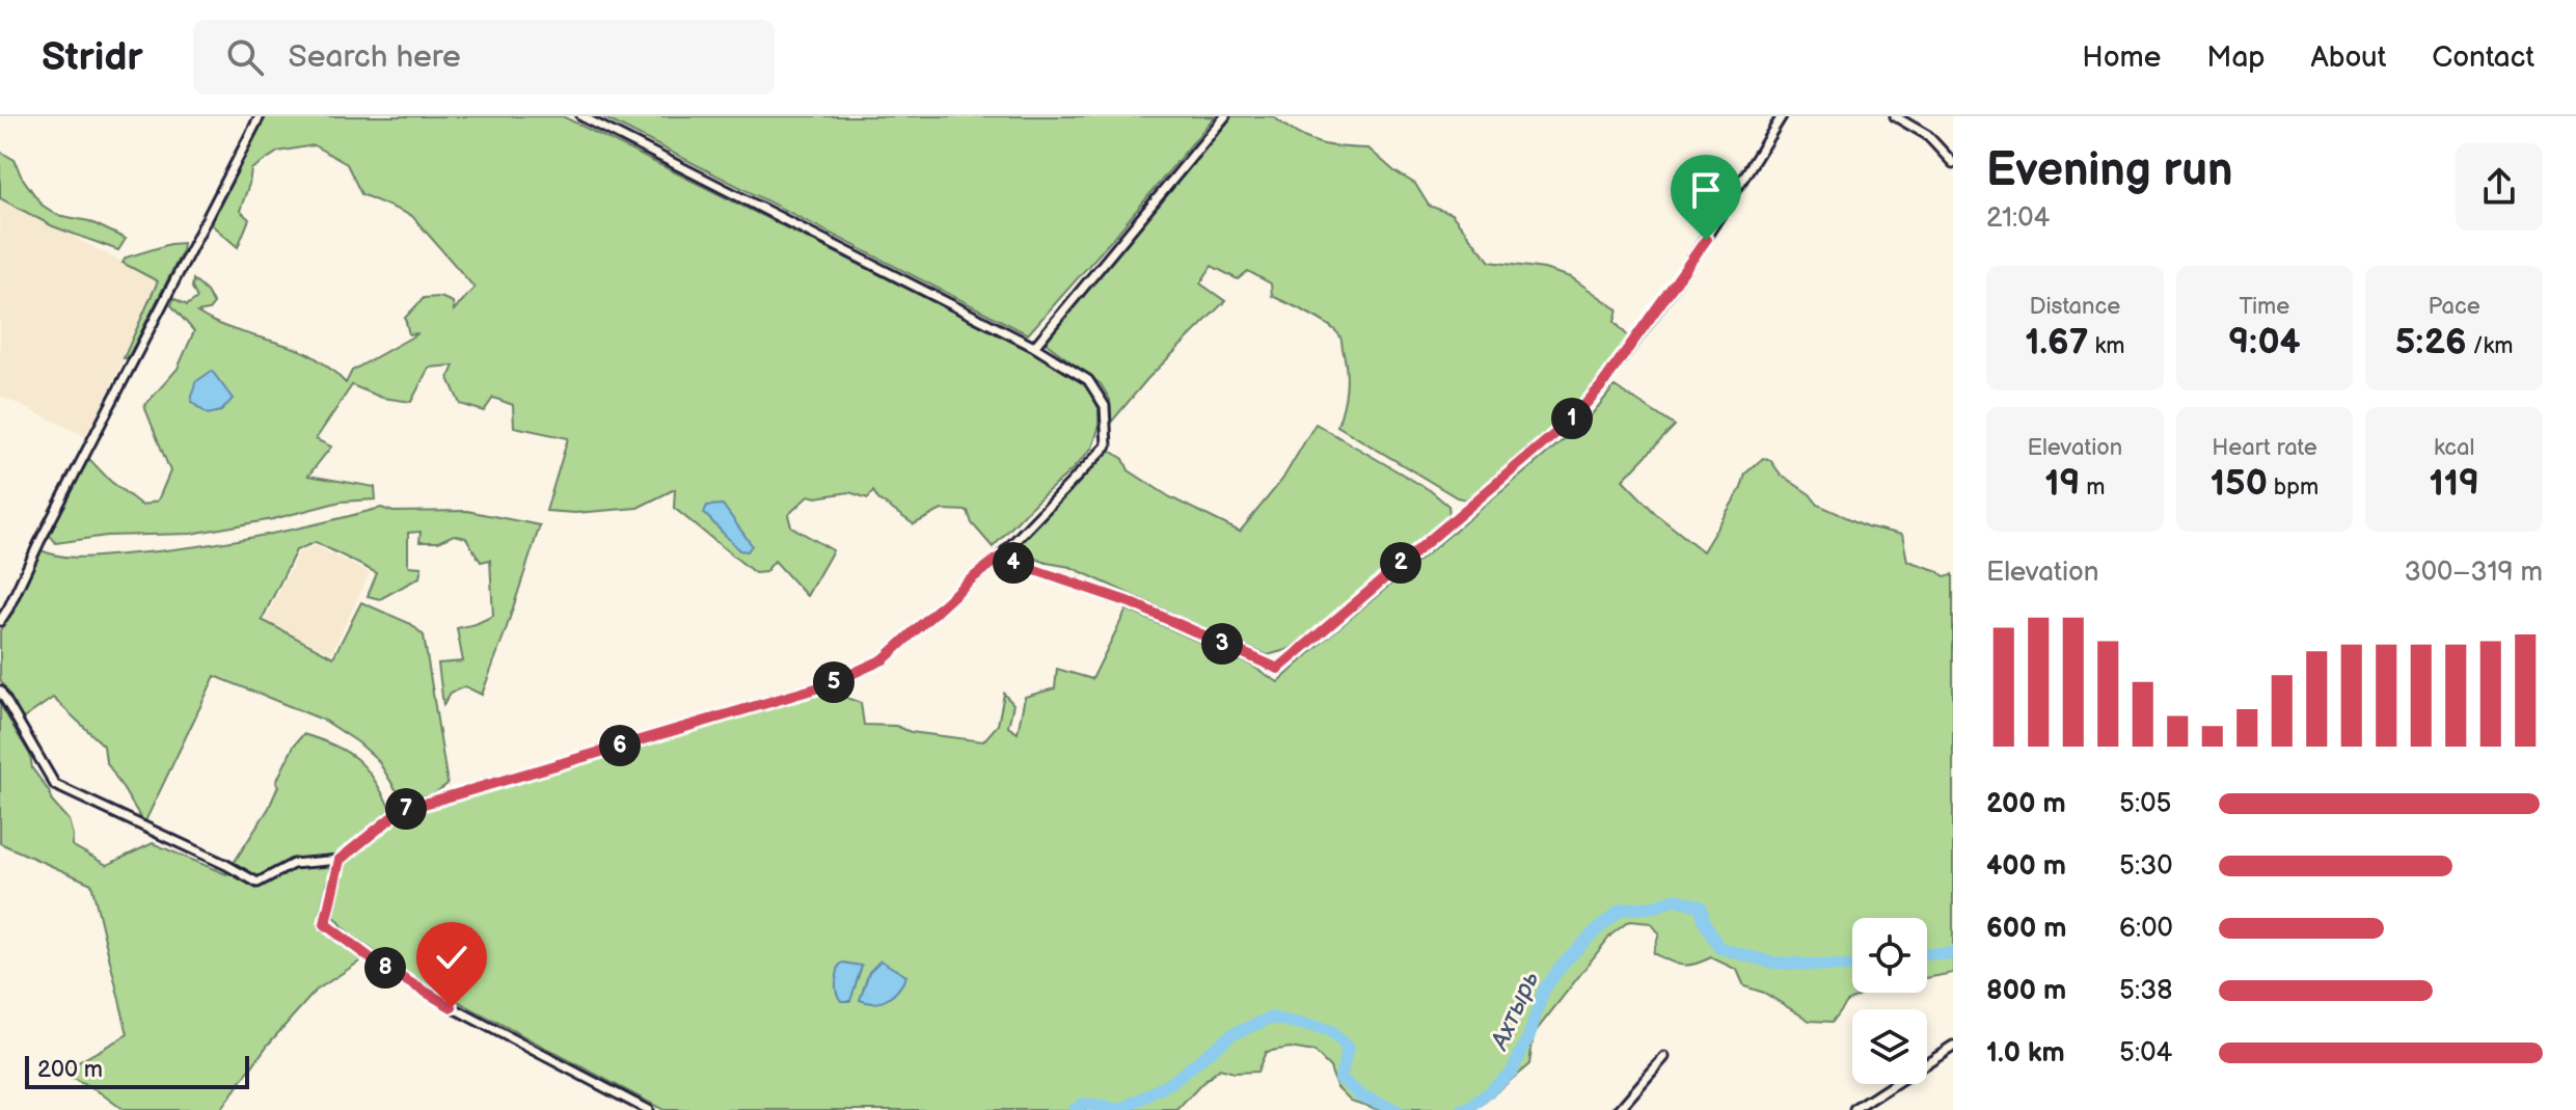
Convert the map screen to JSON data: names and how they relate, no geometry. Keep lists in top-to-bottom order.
{
  "water": ["Ахтырь"],
  "scale_bar": "200 m",
  "page": {
    "header": "Stridr",
    "search": "Search here",
    "nav": [
      "Home",
      "Map",
      "About",
      "Contact"
    ],
    "heading": ["Evening run", "21:04"],
    "stats": [
      ["Distance", "1.67 km"],
      ["Time", "9:04"],
      ["Pace", "5:26 /km"],
      ["Elevation", "19 m"],
      ["Heart rate", "150 bpm"],
      ["kcal", "119"]
    ],
    "pins": [
      "1",
      "2",
      "4",
      "3",
      "5",
      "6",
      "7",
      "8"
    ],
    "chart": ["Elevation", "300–319 m"],
    "list": [
      {
        "name": "200 m",
        "note": "5:05"
      },
      {
        "name": "400 m",
        "note": "5:30"
      },
      {
        "name": "600 m",
        "note": "6:00"
      },
      {
        "name": "800 m",
        "note": "5:38"
      },
      {
        "name": "1.0 km",
        "note": "5:04"
      }
    ],
    "scale": "200 m"
  }
}
